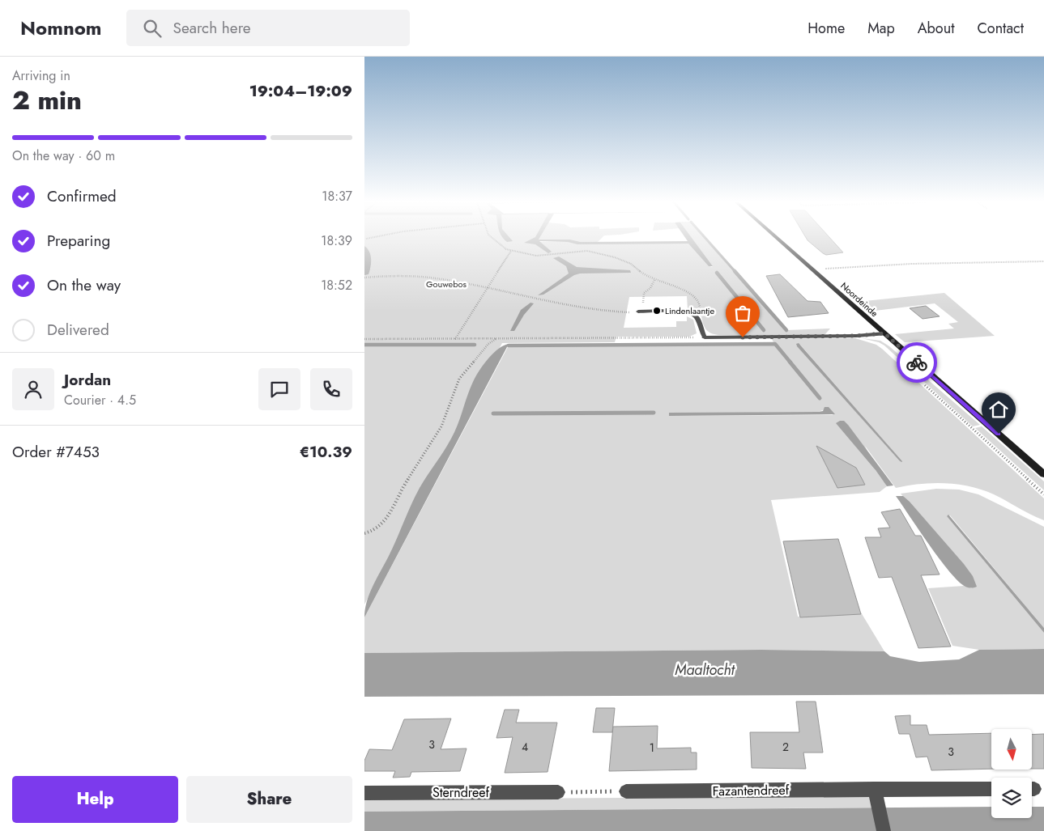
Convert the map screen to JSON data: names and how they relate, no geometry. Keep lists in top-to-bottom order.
{
  "streets": {
    "main road": ["Noordeinde"],
    "street": ["Fazantendreef", "Sterndreef"]
  },
  "water": ["Maaltocht"],
  "parks": ["Gouwebos"],
  "places": ["Lindenlaantje"],
  "house_numbers": [
    "3",
    "4",
    "2",
    "1",
    "3"
  ],
  "north": "bottom",
  "page": {
    "header": "Nomnom",
    "search": "Search here",
    "nav": [
      "Home",
      "Map",
      "About",
      "Contact"
    ],
    "heading": ["2 min", "Arriving in", "19:04–19:09"],
    "panel": [
      "Jordan",
      "Courier · 4.5",
      "Order #7453",
      "€10.39"
    ],
    "bar": "On the way · 60 m",
    "list": [
      ["Confirmed", "18:37"],
      ["Preparing", "18:39"],
      ["On the way", "18:52"],
      "Delivered"
    ],
    "buttons": ["Help", "Share"]
  }
}
